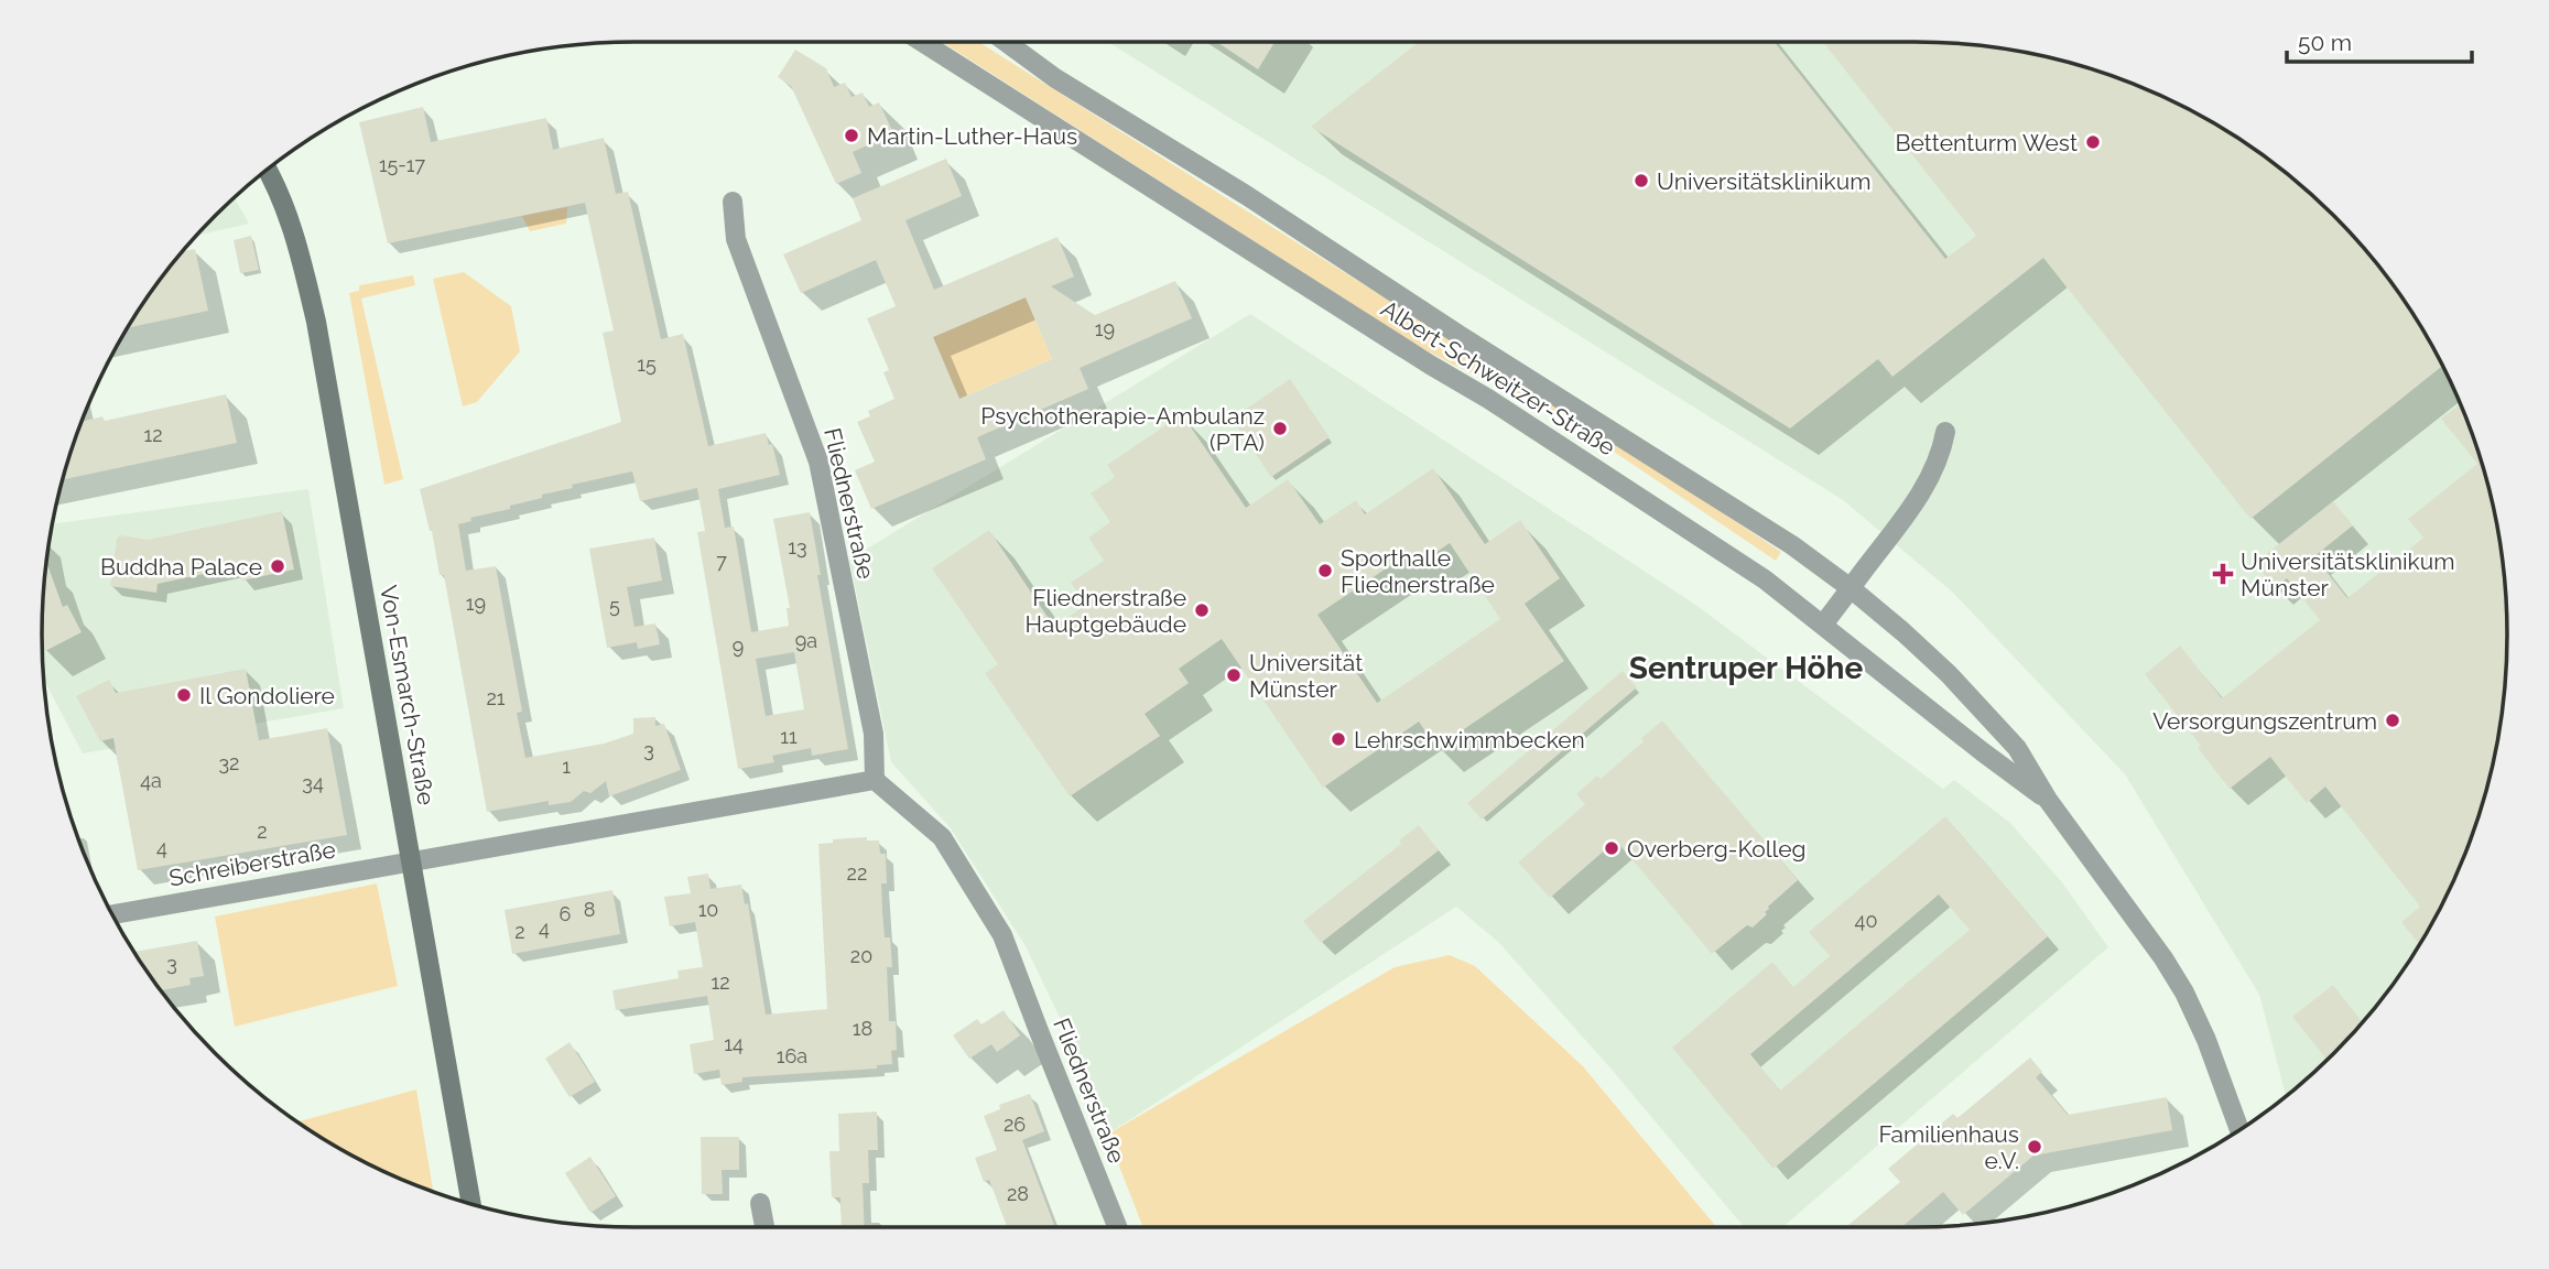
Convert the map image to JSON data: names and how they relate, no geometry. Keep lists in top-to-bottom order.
{
  "streets": {
    "main road": ["Von-Esmarch-Straße"],
    "street": ["Albert-Schweitzer-Straße", "Fliednerstraße", "Schreiberstraße"]
  },
  "crossings": [
    ["Von-Esmarch-Straße", "Schreiberstraße"]
  ],
  "districts": ["Sentruper Höhe"],
  "places": {
    "other": [
      "Martin-Luther-Haus",
      "Bettenturm West",
      "Universitätsklinikum",
      "Psychotherapie-Ambulanz (PTA)",
      "Buddha Palace",
      "Sporthalle Fliednerstraße",
      "Fliednerstraße Hauptgebäude",
      "Universität Münster",
      "Il Gondoliere",
      "Versorgungszentrum",
      "Lehrschwimmbecken",
      "Overberg-Kolleg",
      "Familienhaus e.V."
    ],
    "health": ["Universitätsklinikum Münster"]
  },
  "house_numbers": [
    "15-17",
    "19",
    "15",
    "12",
    "13",
    "7",
    "19",
    "5",
    "9a",
    "9",
    "21",
    "11",
    "3",
    "32",
    "1",
    "4a",
    "34",
    "2",
    "4",
    "22",
    "8",
    "10",
    "6",
    "40",
    "4",
    "2",
    "20",
    "3",
    "12",
    "18",
    "14",
    "16a",
    "26",
    "28"
  ],
  "scale_bar": "50 m"
}
